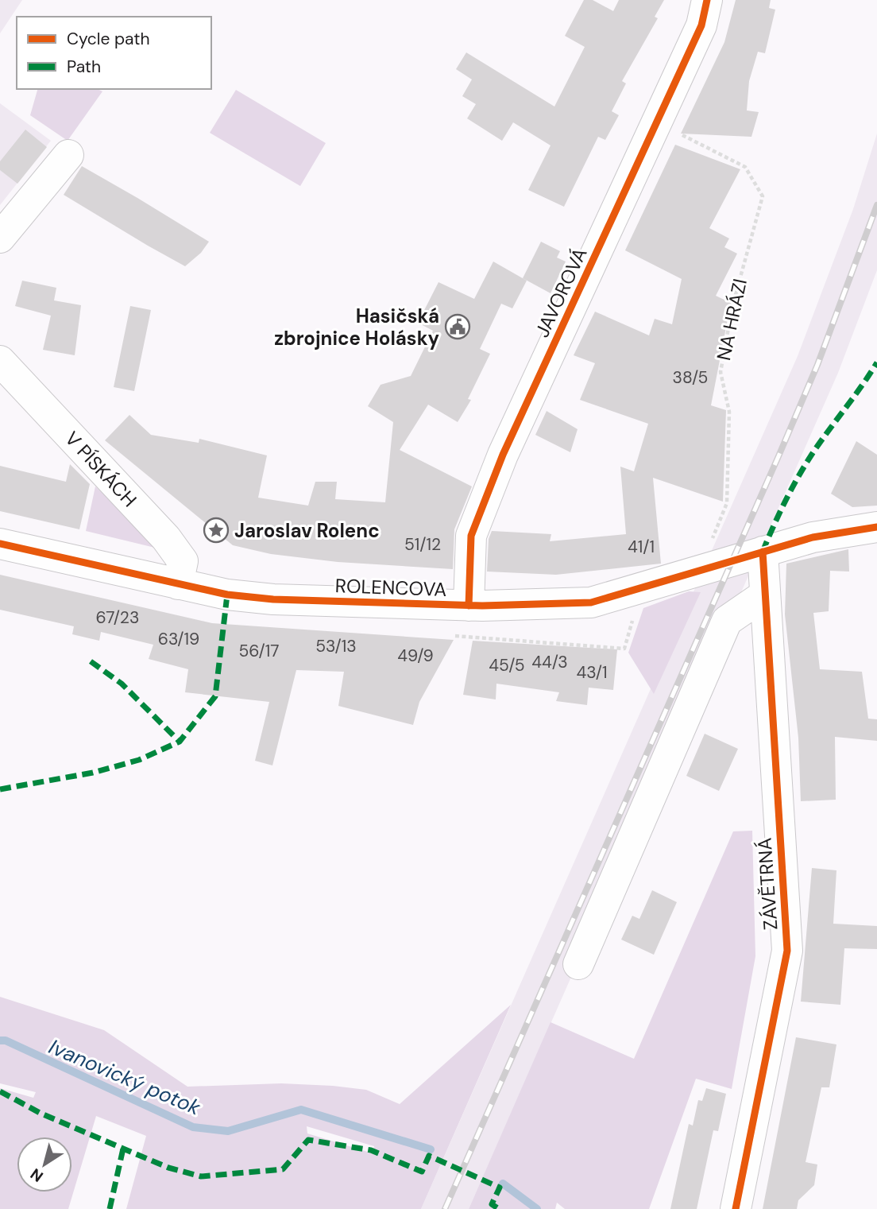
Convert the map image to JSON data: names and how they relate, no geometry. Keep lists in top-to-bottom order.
{
  "streets": {
    "street": [
      "JAVOROVÁ",
      "V PÍSKÁCH",
      "ROLENCOVA",
      "ZÁVĚTRNÁ"
    ],
    "path": ["NA HRÁZI"]
  },
  "crossings": [
    ["JAVOROVÁ", "NA HRÁZI"],
    ["JAVOROVÁ", "ROLENCOVA"],
    ["NA HRÁZI", "ROLENCOVA"],
    ["V PÍSKÁCH", "ROLENCOVA"],
    ["ROLENCOVA", "ZÁVĚTRNÁ"]
  ],
  "water": ["Ivanovický potok"],
  "places": {
    "public building": ["Hasičská zbrojnice Holásky"],
    "place": ["Jaroslav Rolenc"]
  },
  "house_numbers": [
    "38/5",
    "51/12",
    "41/1",
    "67/23",
    "63/19",
    "53/13",
    "56/17",
    "49/9",
    "44/3",
    "45/5",
    "43/1"
  ],
  "legend": ["Cycle path", "Path"],
  "north": "bottom left"
}
